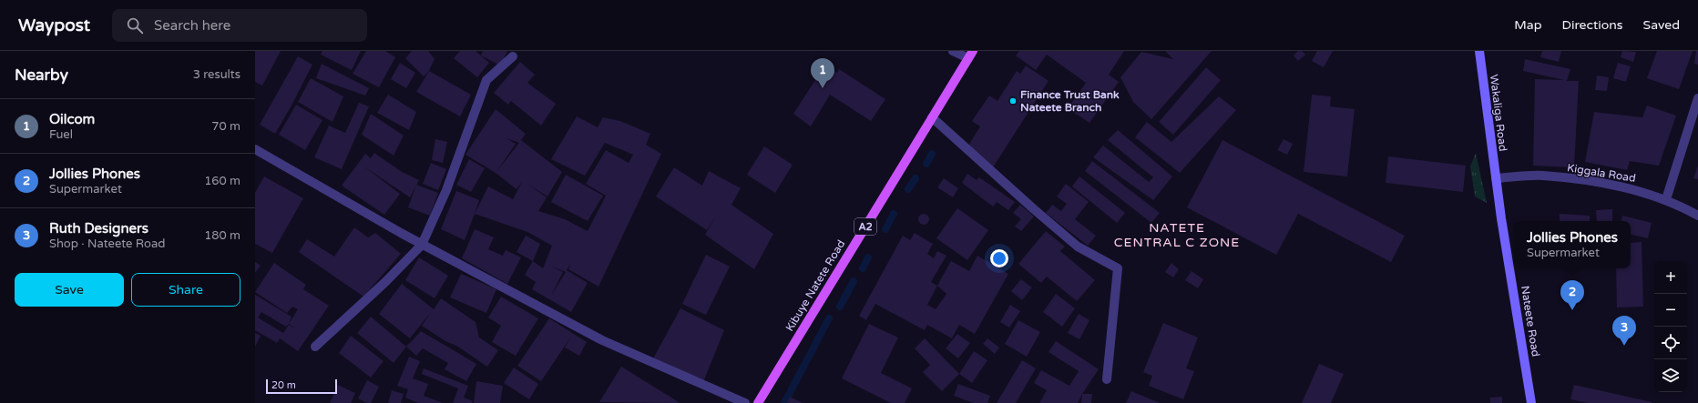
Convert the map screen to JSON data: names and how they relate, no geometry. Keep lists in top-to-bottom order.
{
  "streets": {
    "main road": [
      "Wakaliga Road",
      "A2",
      "Kibuye Natete Road",
      "Nateete Road"
    ],
    "street": ["Kiggala Road"]
  },
  "crossings": [
    ["Wakaliga Road", "Kiggala Road"],
    ["Wakaliga Road", "Nateete Road"],
    ["Kiggala Road", "Nateete Road"]
  ],
  "districts": ["NATETE CENTRAL C ZONE"],
  "places": ["Finance Trust Bank Nateete Branch"],
  "scale_bar": "20 m",
  "page": {
    "header": "Waypost",
    "search": "Search here",
    "nav": ["Map", "Directions", "Saved"],
    "heading": ["Nearby", "3 results"],
    "pins": ["1", "2", "3"],
    "list": [
      {
        "mark": "1",
        "name": "Oilcom",
        "note": "Fuel",
        "value": "70 m"
      },
      {
        "mark": "2",
        "name": "Jollies Phones",
        "note": "Supermarket",
        "value": "160 m"
      },
      {
        "mark": "3",
        "name": "Ruth Designers",
        "note": "Shop · Nateete Road",
        "value": "180 m"
      }
    ],
    "popup": ["Jollies Phones", "Supermarket"],
    "map_buttons": ["+", "−"],
    "buttons": ["Save", "Share"],
    "scale": "20 m"
  }
}
